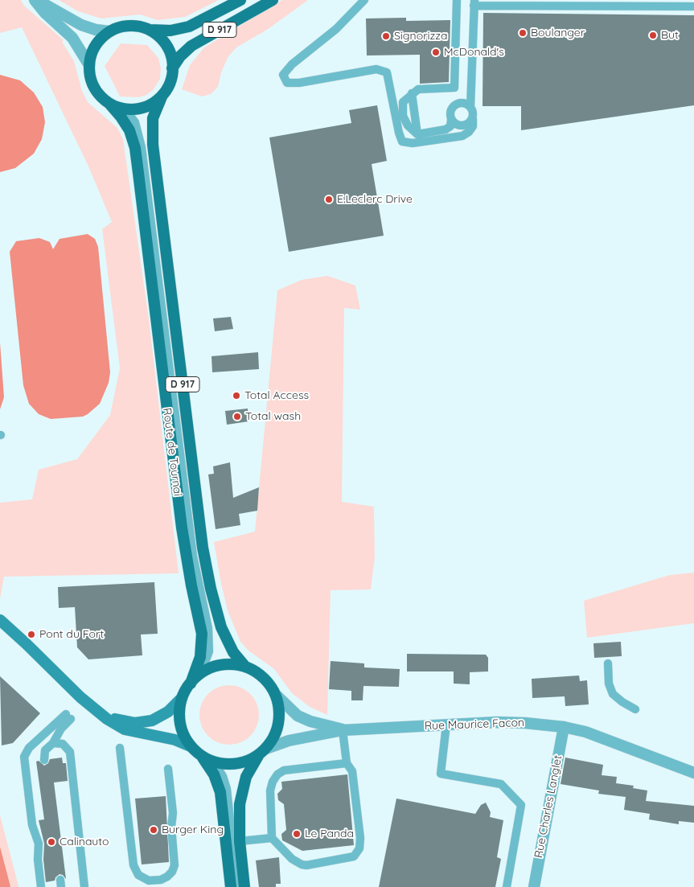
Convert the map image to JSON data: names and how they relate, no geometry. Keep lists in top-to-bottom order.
{
  "streets": {
    "main road": ["D 917", "Route de Tournai"],
    "street": ["Rue Maurice Facon", "Rue Charles Langlet"]
  },
  "crossings": [
    ["Route de Tournai", "Rue Maurice Facon"],
    ["Rue Maurice Facon", "Rue Charles Langlet"]
  ],
  "places": [
    "Boulanger",
    "But",
    "Signorizza",
    "McDonald's",
    "E.Leclerc Drive",
    "Total Access",
    "Total wash",
    "Pont du Fort",
    "Burger King",
    "Le Panda",
    "Calinauto"
  ]
}
